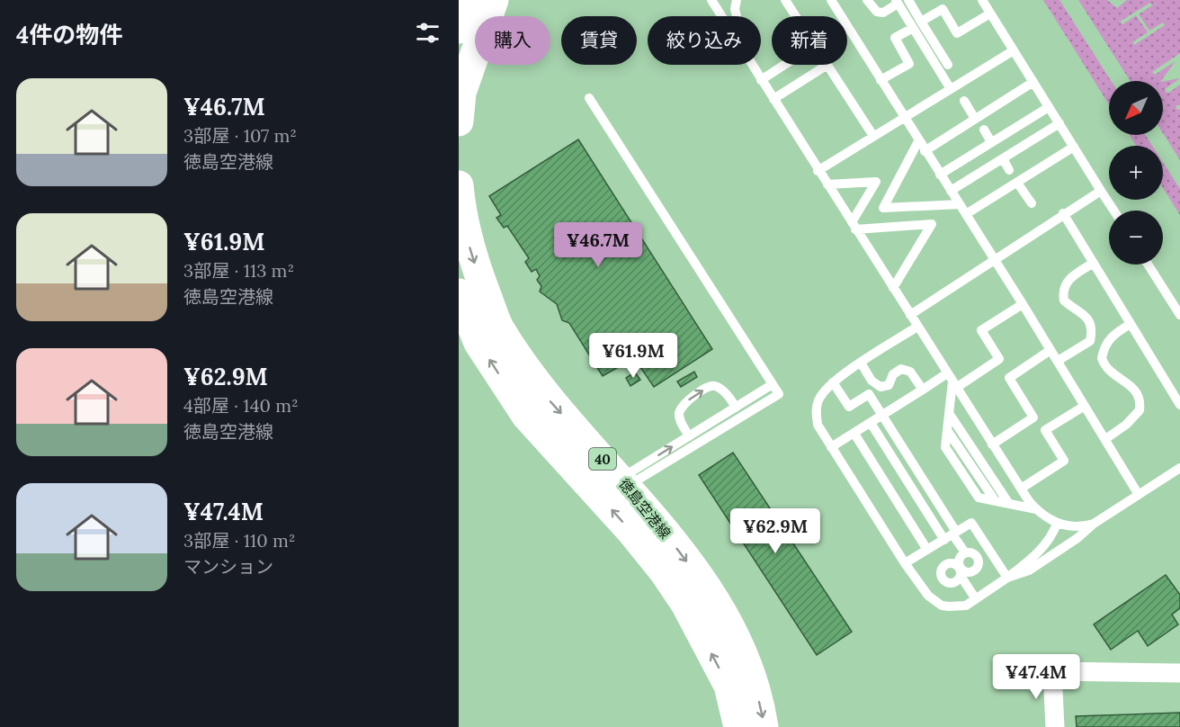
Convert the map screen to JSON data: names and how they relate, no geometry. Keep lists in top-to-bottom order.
{
  "streets": {
    "main road": ["40", "徳島空港線"]
  },
  "north": "bottom left",
  "page": {
    "heading": "4件の物件",
    "chip": [
      "購入",
      "賃貸",
      "絞り込み",
      "新着"
    ],
    "list": [
      {
        "name": "¥46.7M",
        "note": "3部屋 · 107 m² · 徳島空港線"
      },
      {
        "name": "¥61.9M",
        "note": "3部屋 · 113 m² · 徳島空港線"
      },
      {
        "name": "¥62.9M",
        "note": "4部屋 · 140 m² · 徳島空港線"
      },
      {
        "name": "¥47.4M",
        "note": "3部屋 · 110 m² · マンション"
      }
    ],
    "map_buttons": ["+", "−"],
    "price": [
      "¥46.7M",
      "¥61.9M",
      "¥62.9M",
      "¥47.4M"
    ]
  }
}
